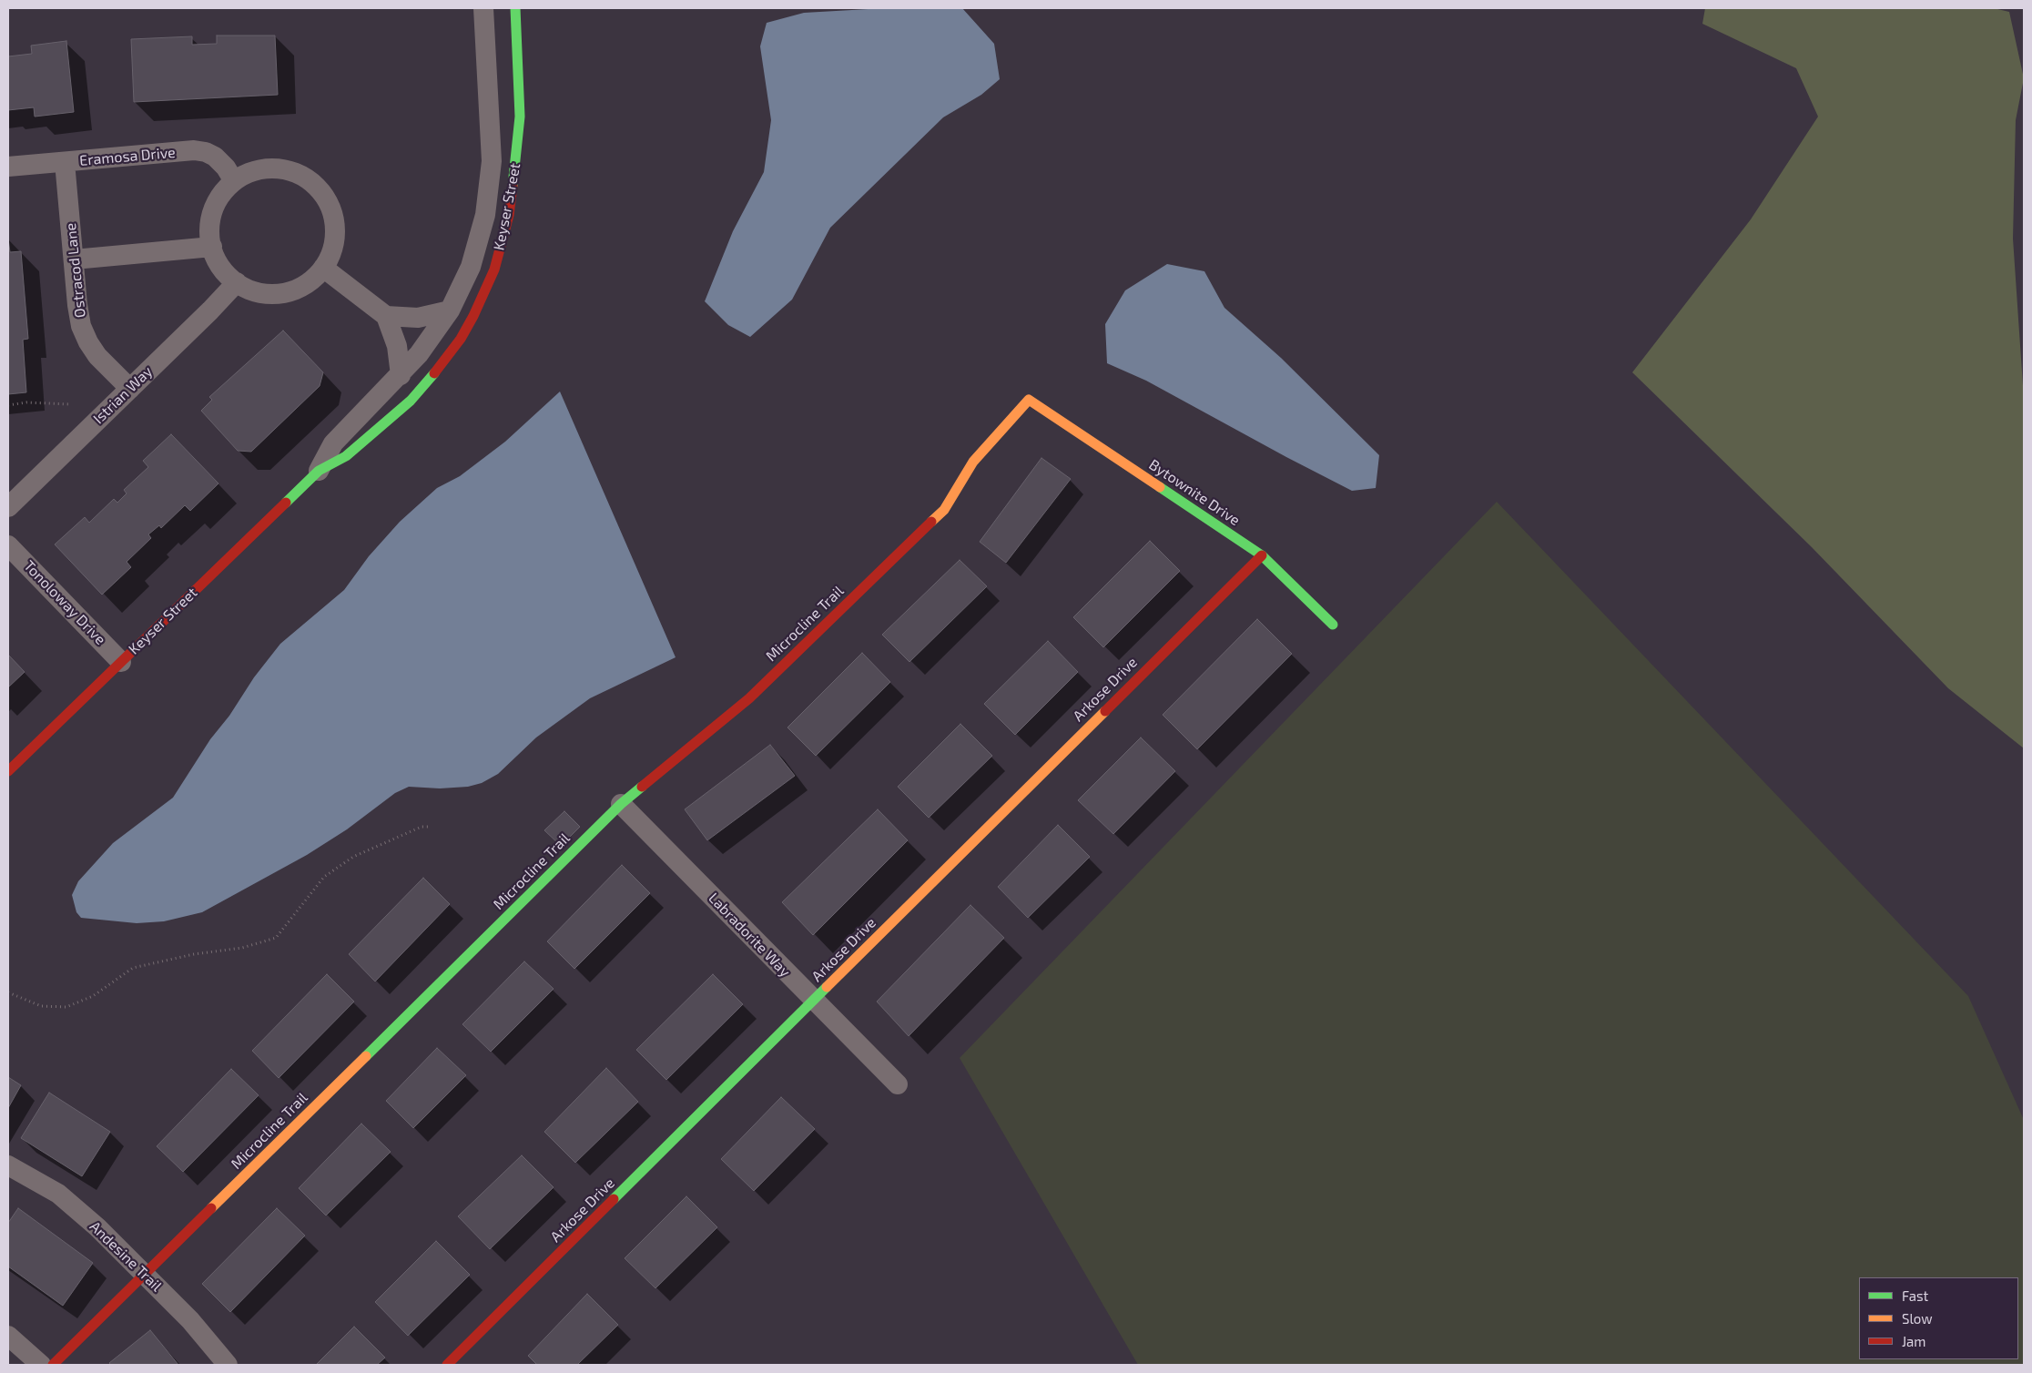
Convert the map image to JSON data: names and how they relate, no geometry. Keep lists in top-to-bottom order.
{
  "streets": {
    "street": [
      "Eramosa Drive",
      "Keyser Street",
      "Ostracod Lane",
      "Istrian Way",
      "Bytownite Drive",
      "Tonoloway Drive",
      "Microcline Trail",
      "Arkose Drive",
      "Labradorite Way",
      "Andesine Trail"
    ]
  },
  "crossings": [
    ["Eramosa Drive", "Ostracod Lane"],
    ["Eramosa Drive", "Istrian Way"],
    ["Keyser Street", "Tonoloway Drive"],
    ["Ostracod Lane", "Istrian Way"],
    ["Bytownite Drive", "Microcline Trail"],
    ["Bytownite Drive", "Arkose Drive"],
    ["Microcline Trail", "Labradorite Way"],
    ["Microcline Trail", "Andesine Trail"],
    ["Arkose Drive", "Labradorite Way"]
  ],
  "legend": ["Fast", "Slow", "Jam"]
}
